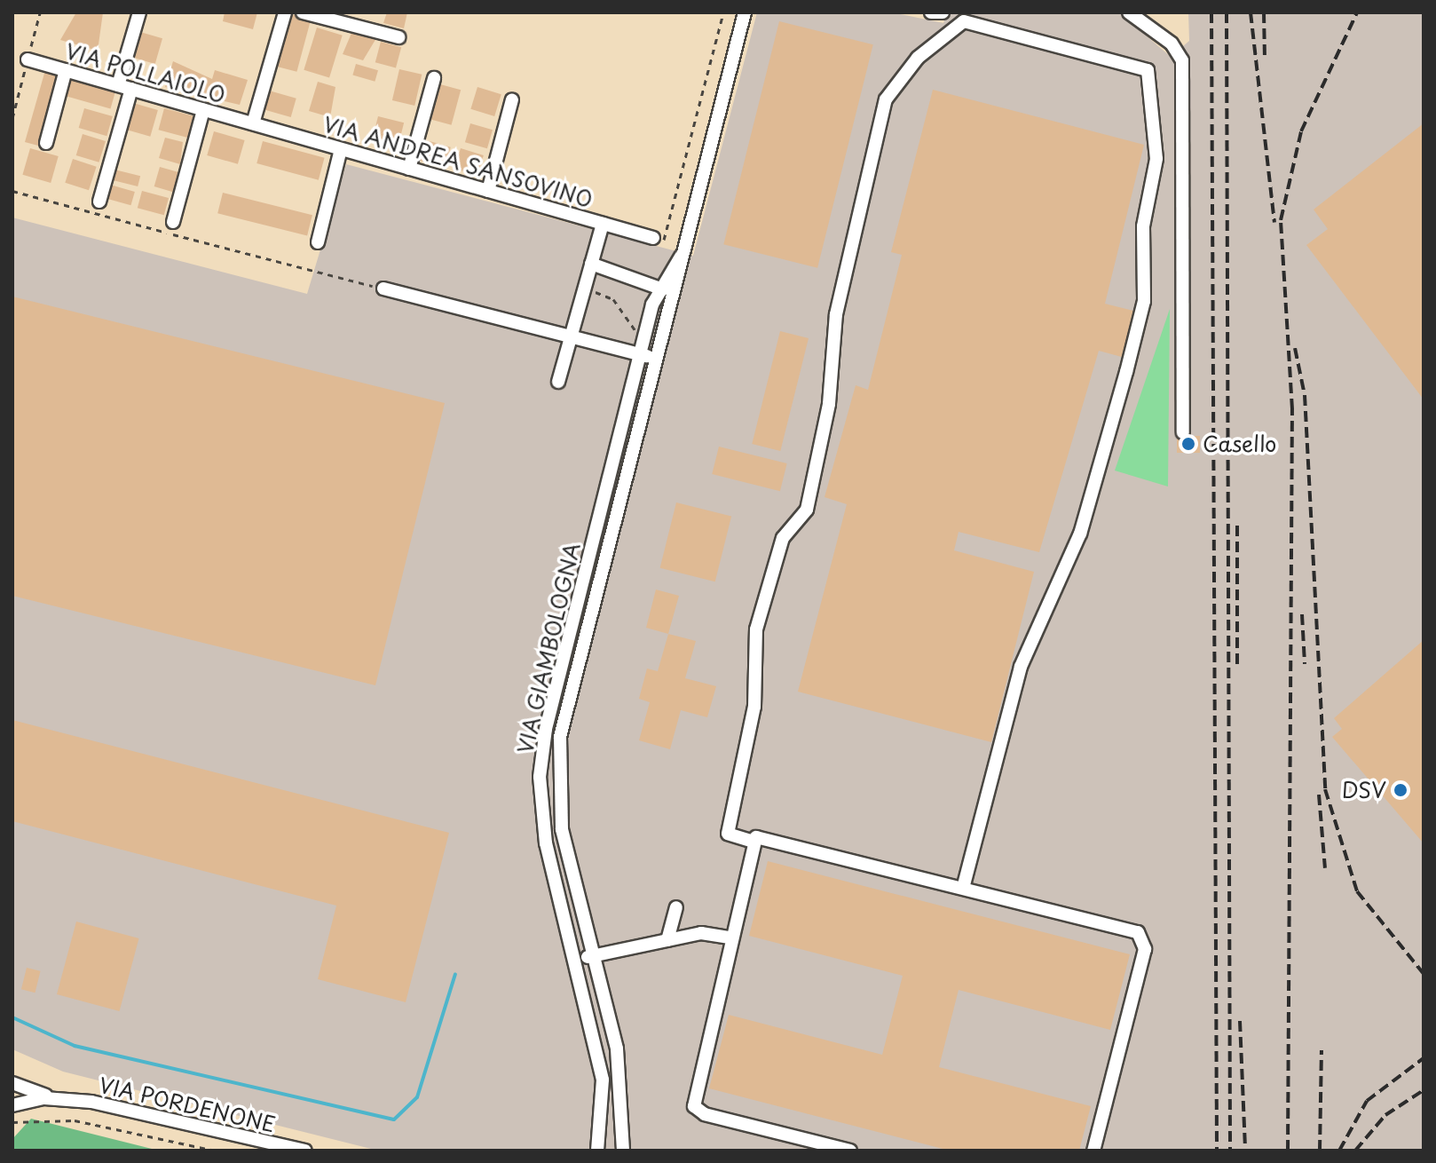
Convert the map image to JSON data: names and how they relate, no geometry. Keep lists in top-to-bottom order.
{
  "streets": {
    "street": [
      "VIA POLLAIOLO",
      "VIA ANDREA SANSOVINO",
      "VIA GIAMBOLOGNA",
      "VIA PORDENONE"
    ]
  },
  "crossings": [
    ["VIA POLLAIOLO", "VIA ANDREA SANSOVINO"]
  ],
  "places": ["Casello", "DSV"]
}
